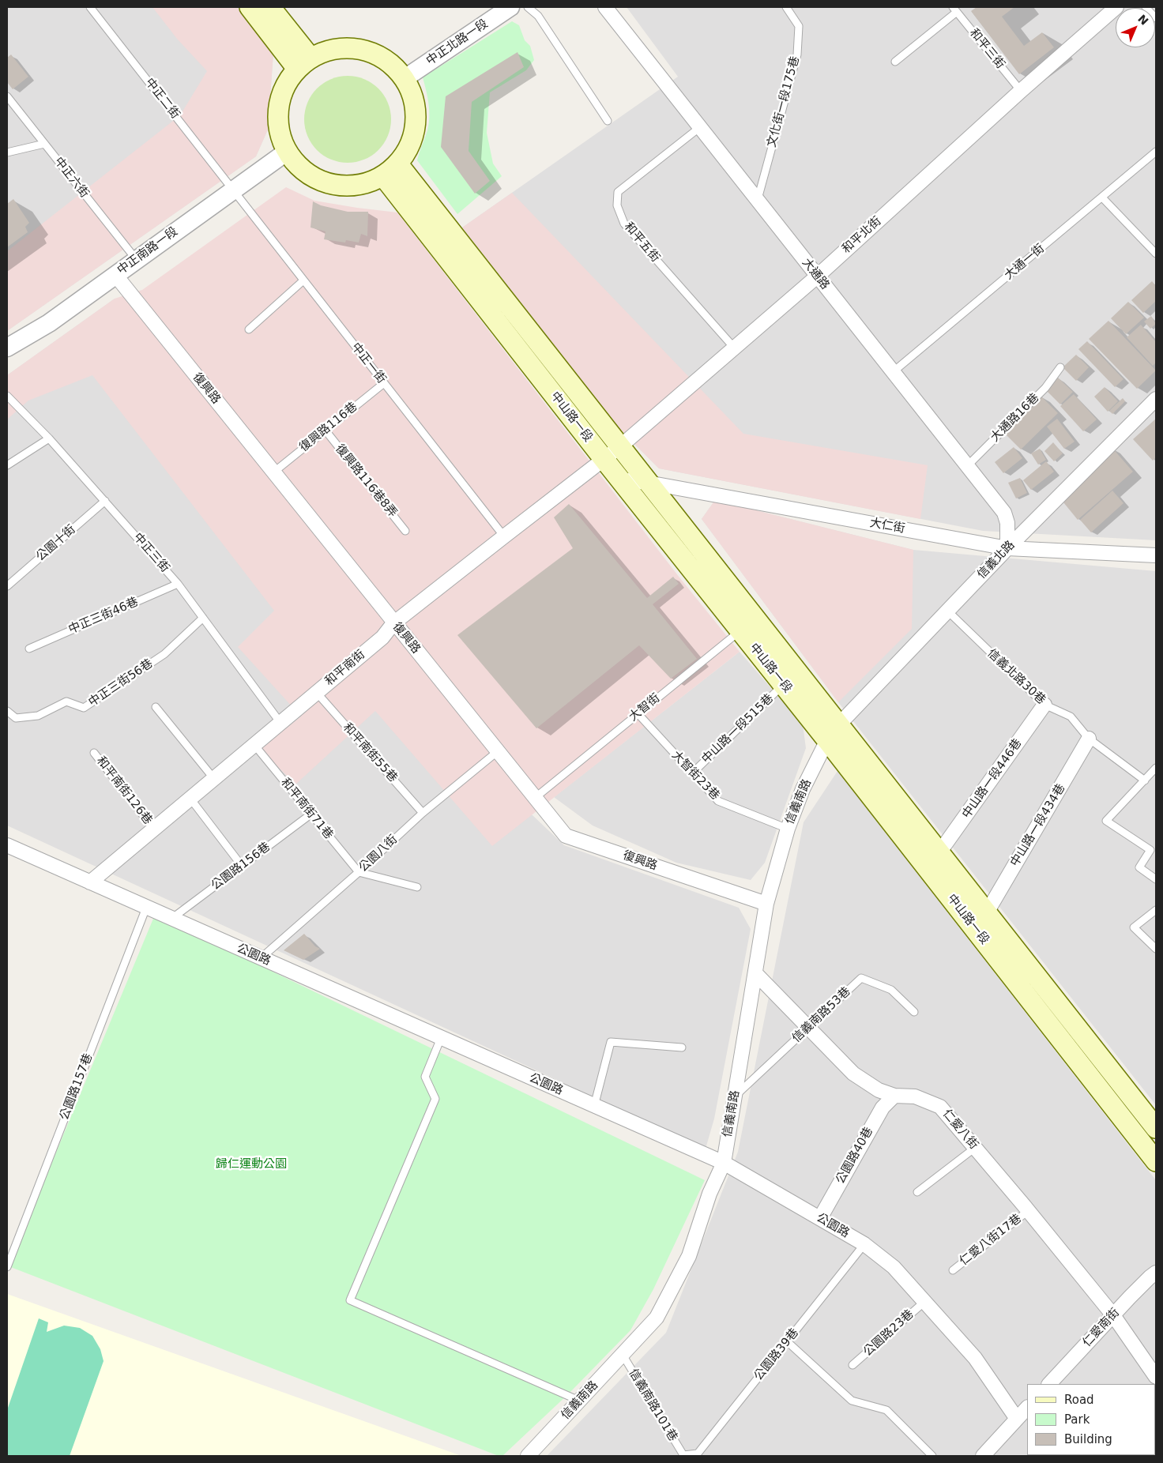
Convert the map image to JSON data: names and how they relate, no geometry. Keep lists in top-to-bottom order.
{
  "streets": {
    "main road": ["中山路一段"],
    "street": [
      "中正北路一段",
      "和平北街",
      "中正南路一段",
      "大通路",
      "復興路",
      "大仁街",
      "信義北路",
      "和平南街",
      "中山路一段446巷",
      "信義南路",
      "中山路一段434巷",
      "公園路",
      "仁愛八街",
      "公園路40巷",
      "仁愛南街"
    ],
    "lane": [
      "和平三街",
      "中正二街",
      "文化街一段175巷",
      "中正六街",
      "和平五街",
      "大通一街",
      "中正一街",
      "大通路16巷",
      "復興路116巷",
      "復興路116巷8弄",
      "公園十街",
      "中正三街",
      "中正三街46巷",
      "信義北路30巷",
      "中正三街56巷",
      "大智街",
      "中山路一段515巷",
      "和平南街55巷",
      "大智街23巷",
      "和平南街126巷",
      "和平南街71巷",
      "公園八街",
      "公園路156巷",
      "信義南路53巷",
      "公園路157巷",
      "仁愛八街17巷",
      "公園路23巷",
      "公園路39巷",
      "信義南路101巷"
    ]
  },
  "crossings": [
    ["中正北路一段", "中正南路一段"],
    ["中正北路一段", "中山路一段"],
    ["和平三街", "和平北街"],
    ["中正二街", "中正南路一段"],
    ["中正二街", "中正一街"],
    ["文化街一段175巷", "大通路"],
    ["中正六街", "中正南路一段"],
    ["和平北街", "和平五街"],
    ["和平北街", "大通路"],
    ["和平北街", "中山路一段"],
    ["和平北街", "和平南街"],
    ["和平五街", "大通路"],
    ["中正南路一段", "中正一街"],
    ["中正南路一段", "復興路"],
    ["中正南路一段", "中山路一段"],
    ["大通一街", "大通路"],
    ["大通路", "大通路16巷"],
    ["大通路", "大仁街"],
    ["大通路", "信義北路"],
    ["中正一街", "復興路116巷"],
    ["中正一街", "和平南街"],
    ["復興路", "復興路116巷"],
    ["復興路", "和平南街"],
    ["復興路", "大智街"],
    ["復興路", "信義南路"],
    ["復興路", "公園八街"],
    ["中山路一段", "大仁街"],
    ["中山路一段", "信義北路"],
    ["中山路一段", "和平南街"],
    ["中山路一段", "大智街"],
    ["中山路一段", "中山路一段515巷"],
    ["中山路一段", "中山路一段446巷"],
    ["中山路一段", "信義南路"],
    ["中山路一段", "中山路一段434巷"],
    ["復興路116巷", "復興路116巷8弄"],
    ["大仁街", "信義北路"],
    ["公園十街", "中正三街"],
    ["中正三街", "中正三街46巷"],
    ["中正三街", "和平南街"],
    ["中正三街", "中正三街56巷"],
    ["信義北路", "信義北路30巷"],
    ["信義北路", "信義南路"],
    ["和平南街", "和平南街55巷"],
    ["和平南街", "和平南街126巷"],
    ["和平南街", "和平南街71巷"],
    ["和平南街", "公園路"],
    ["信義北路30巷", "中山路一段446巷"],
    ["信義北路30巷", "中山路一段434巷"],
    ["大智街", "大智街23巷"],
    ["中山路一段515巷", "大智街23巷"],
    ["和平南街55巷", "公園八街"],
    ["大智街23巷", "信義南路"],
    ["信義南路", "公園路"],
    ["信義南路", "信義南路53巷"],
    ["信義南路", "仁愛八街"],
    ["信義南路", "信義南路101巷"],
    ["和平南街71巷", "公園八街"],
    ["和平南街71巷", "公園路156巷"],
    ["公園八街", "公園路"],
    ["公園路156巷", "公園路"],
    ["公園路", "公園路157巷"],
    ["公園路", "公園路40巷"],
    ["公園路", "公園路23巷"],
    ["公園路", "公園路39巷"],
    ["信義南路53巷", "仁愛八街"],
    ["仁愛八街", "公園路40巷"],
    ["仁愛八街", "仁愛八街17巷"],
    ["仁愛八街", "仁愛南街"],
    ["公園路39巷", "信義南路101巷"]
  ],
  "parks": ["歸仁運動公園"],
  "legend": ["Road", "Park", "Building"],
  "north": "top right"
}
